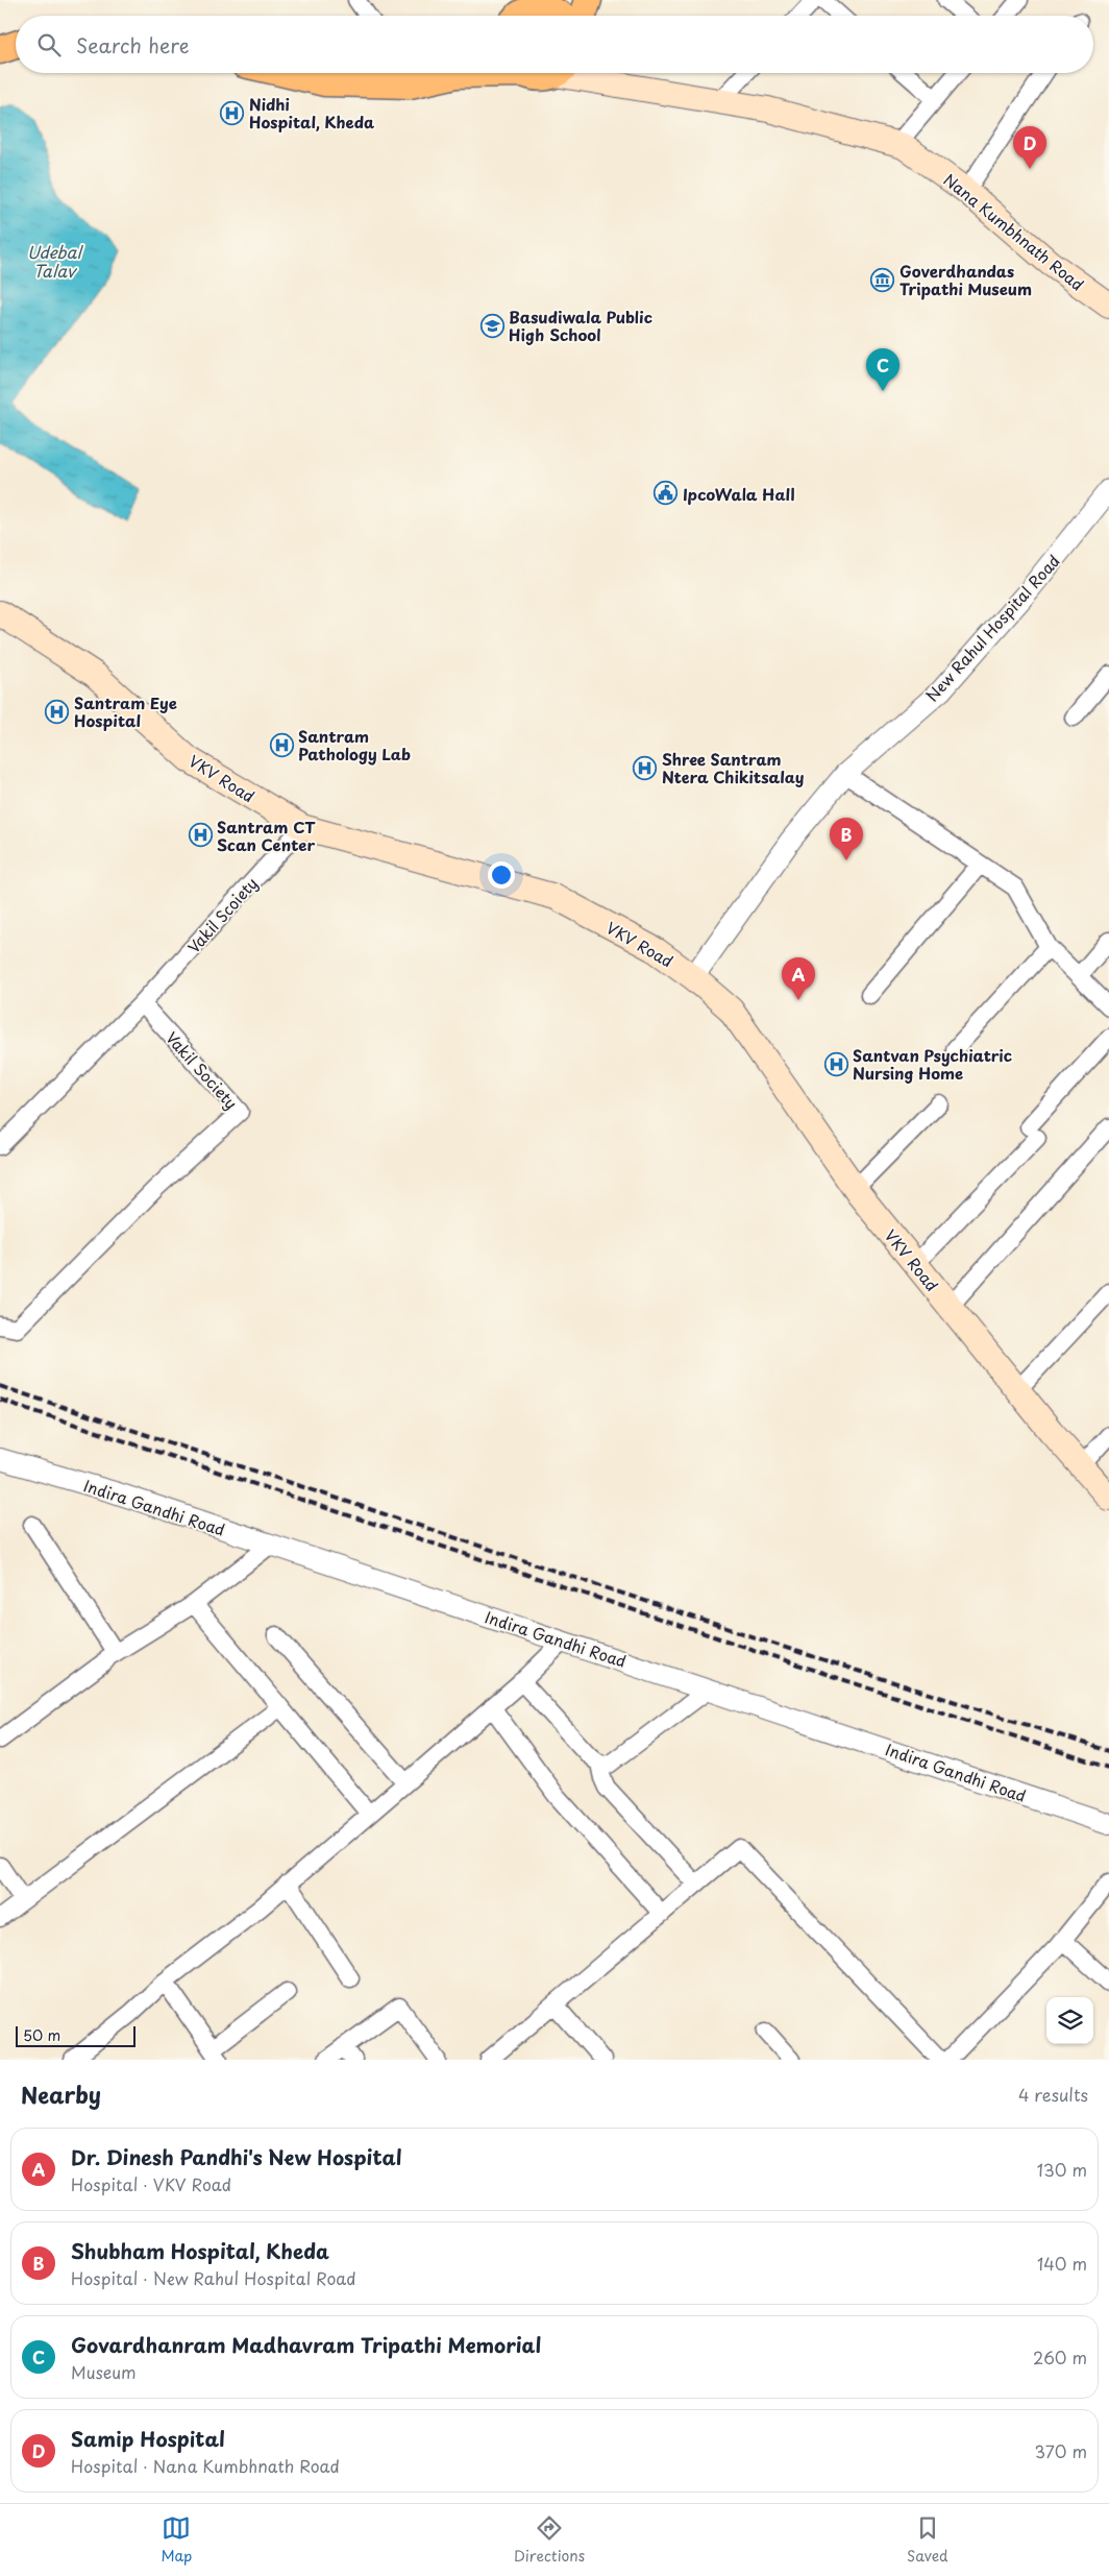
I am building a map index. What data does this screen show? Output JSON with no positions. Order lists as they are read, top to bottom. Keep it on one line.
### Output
{"streets":{"main road":["Nana Kumbhnath Road","VKV Road"],"street":["New Rahul Hospital Road","Vakil Scoiety","Vakil Society","Indira Gandhi Road"]},"crossings":[["New Rahul Hospital Road","VKV Road"],["VKV Road","Vakil Scoiety"],["Vakil Scoiety","Vakil Society"]],"water":["Udebal Talav"],"places":{"hospital":["Nidhi Hospital, Kheda","Santram Eye Hospital","Santram Pathology Lab","Shree Santram Ntera Chikitsalay","Santram CT Scan Center","Santvan Psychiatric Nursing Home"],"museum":["Goverdhandas Tripathi Museum"],"school or university":["Basudiwala Public High School"],"public building":["IpcoWala Hall"]},"scale_bar":"50 m","page":{"search":"Search here","pins":["D","C","B","A"],"scale":"50 m","heading":["Nearby","4 results"],"list":[{"mark":"A","name":"Dr. Dinesh Pandhi's New Hospital","note":"Hospital · VKV Road","value":"130 m"},{"mark":"B","name":"Shubham Hospital, Kheda","note":"Hospital · New Rahul Hospital Road","value":"140 m"},{"mark":"C","name":"Govardhanram Madhavram Tripathi Memorial","note":"Museum","value":"260 m"},{"mark":"D","name":"Samip Hospital","note":"Hospital · Nana Kumbhnath Road","value":"370 m"}],"nav":["Map","Directions","Saved"]}}
